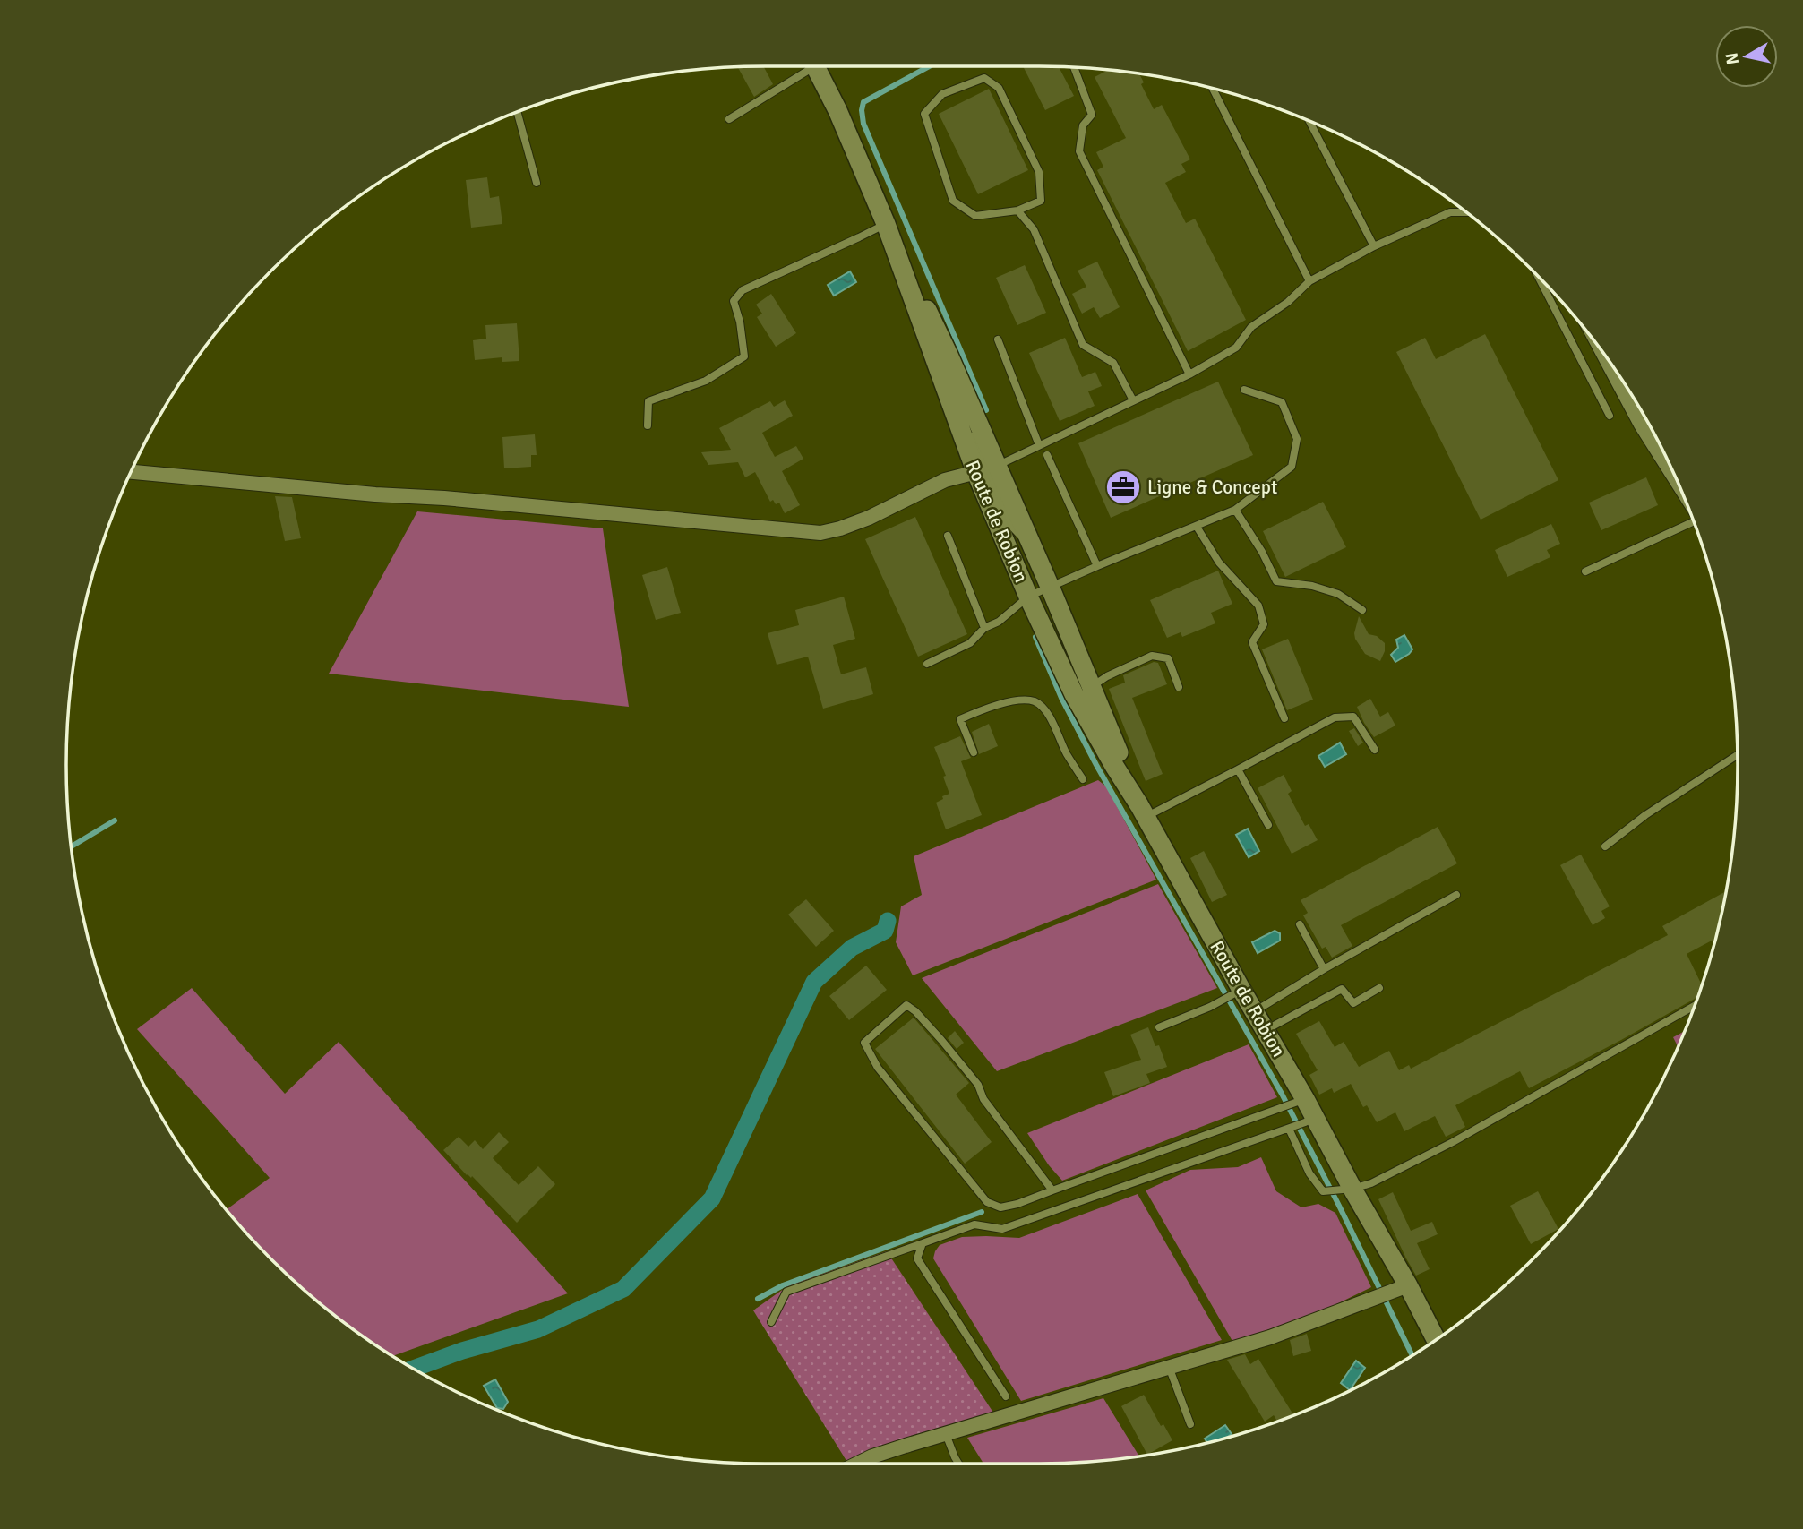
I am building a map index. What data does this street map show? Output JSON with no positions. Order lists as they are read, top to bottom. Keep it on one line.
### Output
{"streets":{"main road":["Route de Robion"]},"places":{"office":["Ligne & Concept"]},"north":"left"}
